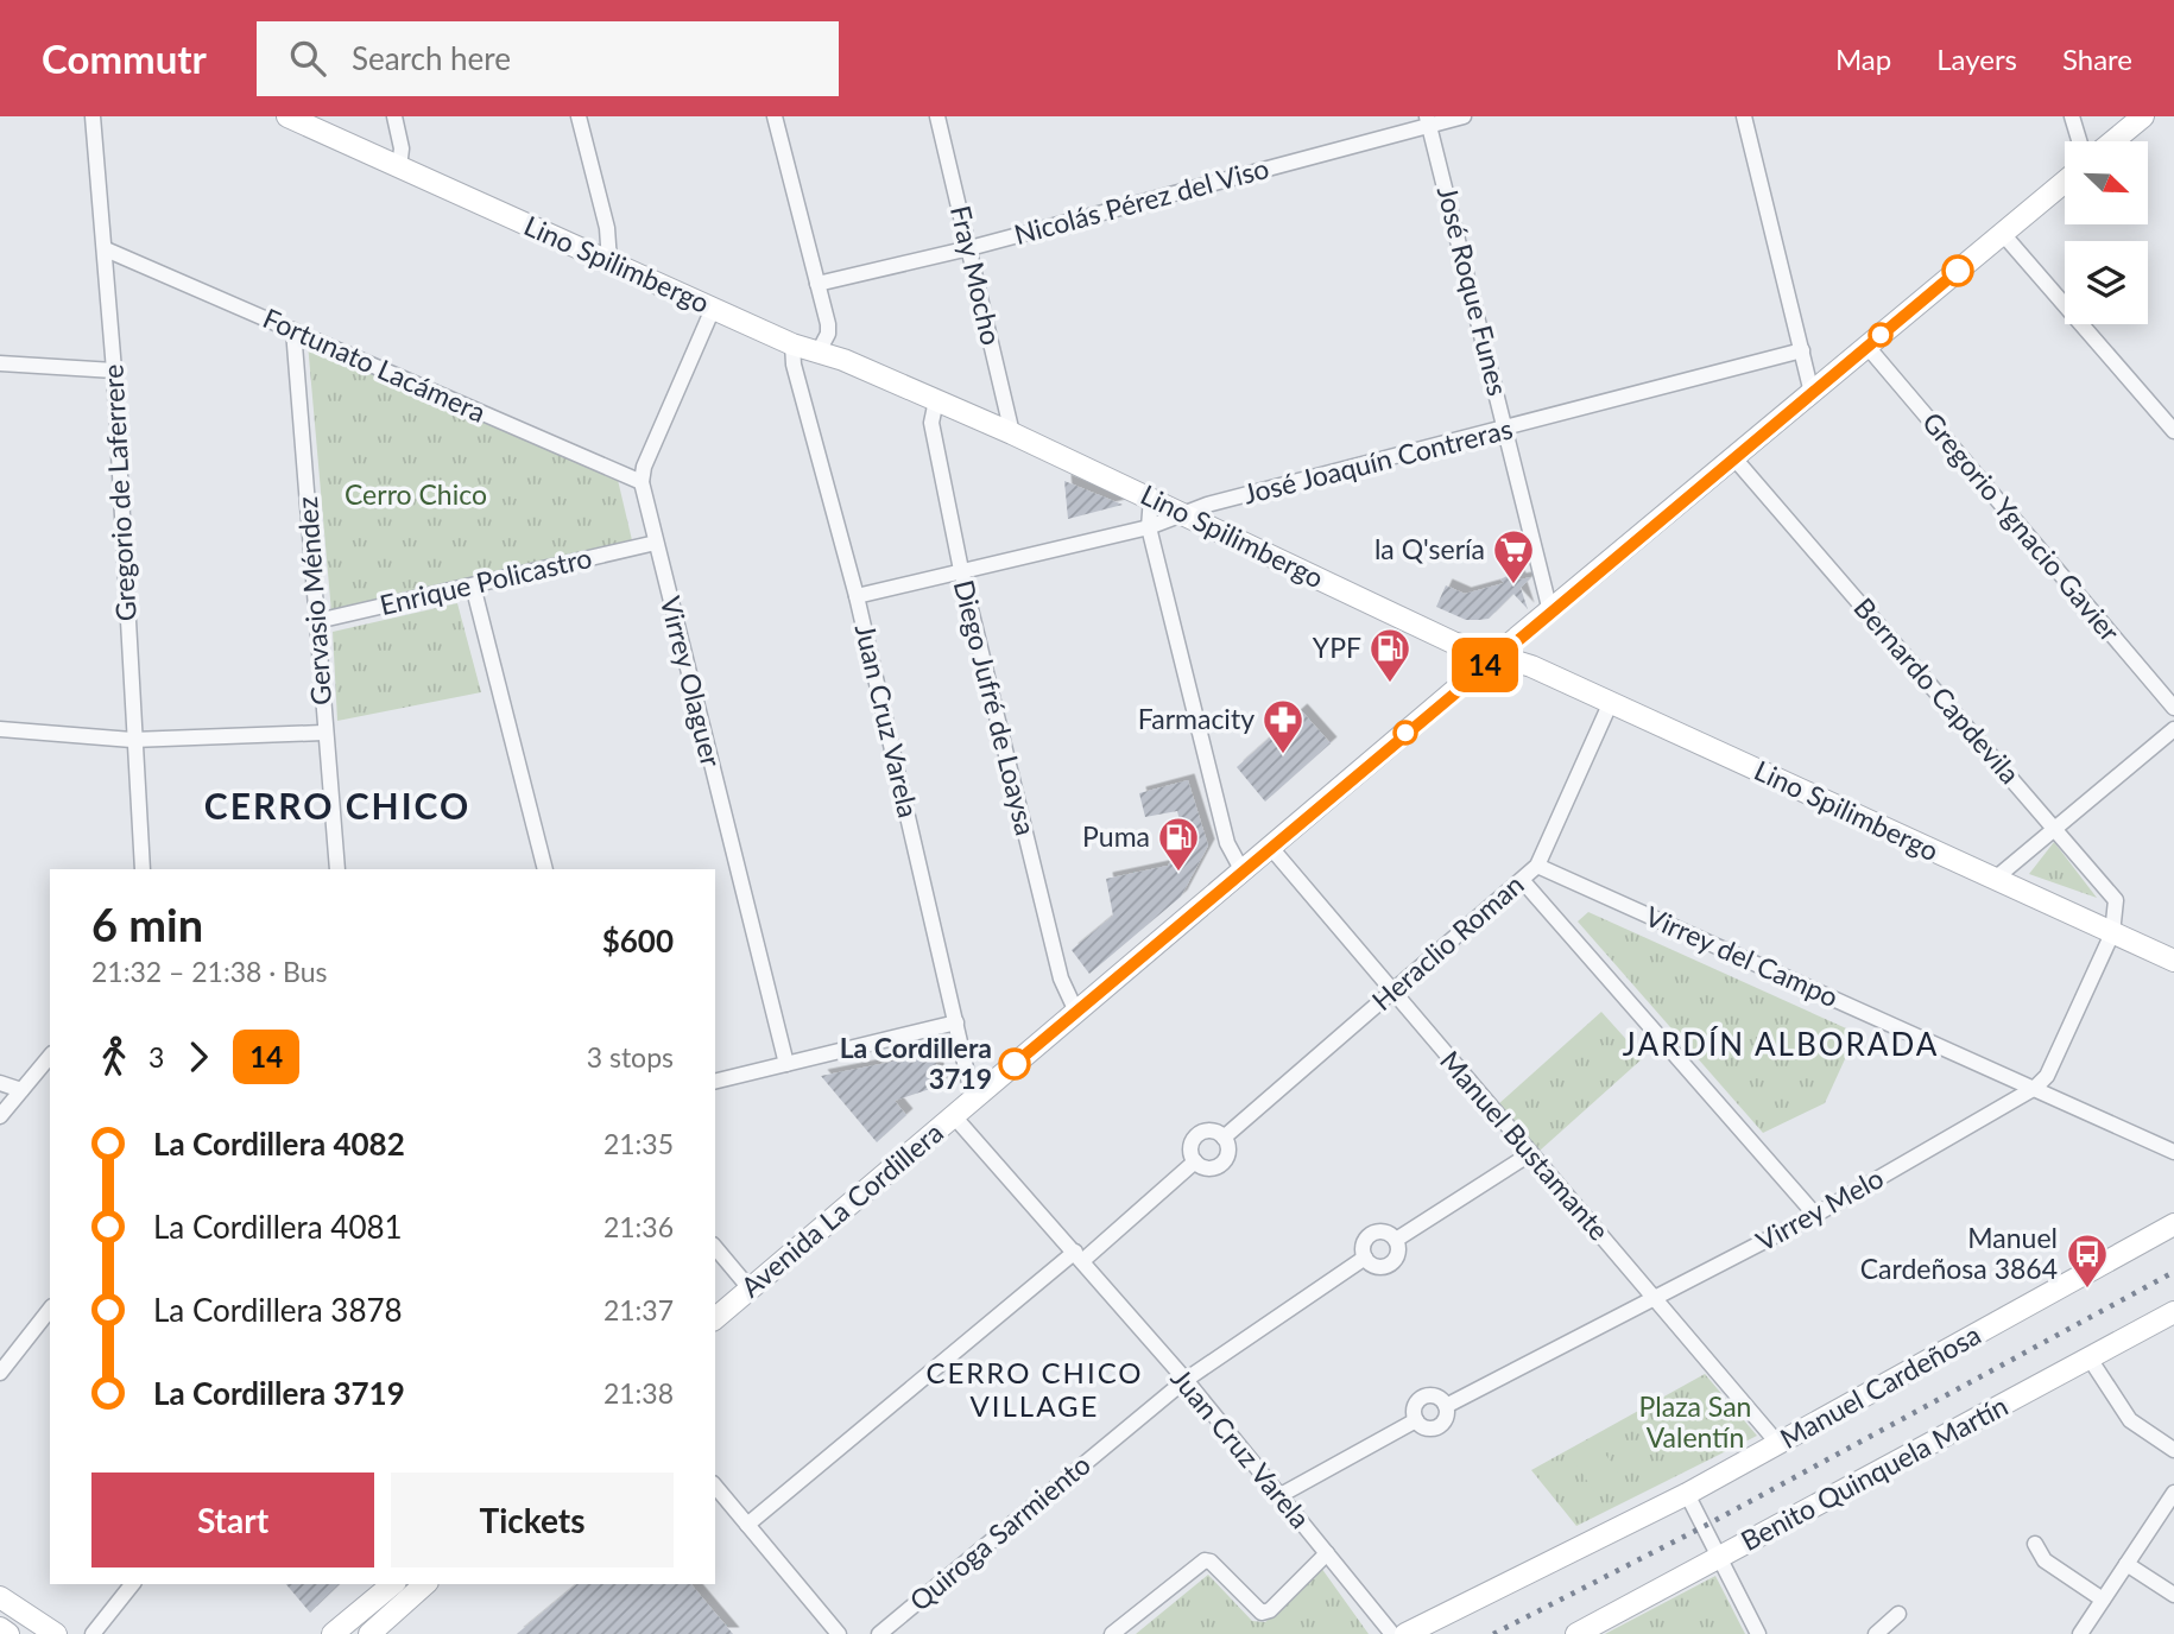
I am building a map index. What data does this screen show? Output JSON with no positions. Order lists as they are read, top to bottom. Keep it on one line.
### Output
{"streets":{"main road":["Lino Spilimbergo","Avenida La Cordillera","Manuel Cardeñosa","Benito Quinquela Martín"],"street":["Nicolás Pérez del Viso","Fray Mocho","José Roque Funes","Fortunato Lacámera","José Joaquín Contreras","Gregorio de Laferrere","Gregorio Ygnacio Gavier","Enrique Policastro","Gervasio Méndez","Virrey Olaguer","Bernardo Capdevila","Diego Jufré de Loaysa","Juan Cruz Varela","Heraclio Roman","Virrey del Campo","Manuel Bustamante","Virrey Melo","Quiroga Sarmiento"]},"crossings":[["Nicolás Pérez del Viso","Fray Mocho"],["Nicolás Pérez del Viso","José Roque Funes"],["Lino Spilimbergo","Fray Mocho"],["Lino Spilimbergo","José Joaquín Contreras"],["Lino Spilimbergo","Bernardo Capdevila"],["Lino Spilimbergo","Diego Jufré de Loaysa"],["Lino Spilimbergo","Juan Cruz Varela"],["Lino Spilimbergo","Heraclio Roman"],["Lino Spilimbergo","Avenida La Cordillera"],["Lino Spilimbergo","Virrey Melo"],["José Roque Funes","José Joaquín Contreras"],["José Roque Funes","Avenida La Cordillera"],["Fortunato Lacámera","Gregorio de Laferrere"],["Fortunato Lacámera","Gervasio Méndez"],["Fortunato Lacámera","Virrey Olaguer"],["José Joaquín Contreras","Diego Jufré de Loaysa"],["José Joaquín Contreras","Juan Cruz Varela"],["Gregorio Ygnacio Gavier","Avenida La Cordillera"],["Enrique Policastro","Gervasio Méndez"],["Enrique Policastro","Virrey Olaguer"],["Bernardo Capdevila","Avenida La Cordillera"],["Bernardo Capdevila","Virrey Melo"],["Diego Jufré de Loaysa","Avenida La Cordillera"],["Juan Cruz Varela","Heraclio Roman"],["Juan Cruz Varela","Avenida La Cordillera"],["Juan Cruz Varela","Virrey Melo"],["Juan Cruz Varela","Quiroga Sarmiento"],["Heraclio Roman","Virrey del Campo"],["Heraclio Roman","Manuel Bustamante"],["Virrey del Campo","Virrey Melo"],["Manuel Bustamante","Avenida La Cordillera"],["Manuel Bustamante","Virrey Melo"],["Manuel Bustamante","Manuel Cardeñosa"],["Manuel Bustamante","Quiroga Sarmiento"]],"districts":["CERRO CHICO","JARDÍN ALBORADA","CERRO CHICO VILLAGE"],"parks":["Cerro Chico","Plaza San Valentín"],"places":{"supermarket":["la Q'sería"],"fuel station":["YPF","Puma"],"pharmacy":["Farmacity"],"other":["La Cordillera 3719"],"bus stop":["Manuel Cardeñosa 3864"]},"lines":["bus line 14"],"north":"bottom right","page":{"header":"Commutr","search":"Search here","nav":["Map","Layers","Share"],"on_map":"14","heading":["6 min","21:32 – 21:38 · Bus","$600"],"legs":["3","14","3 stops"],"list":[{"name":"La Cordillera 4082","value":"21:35"},{"name":"La Cordillera 4081","value":"21:36"},{"name":"La Cordillera 3878","value":"21:37"},{"name":"La Cordillera 3719","value":"21:38"}],"buttons":["Start","Tickets"]}}
